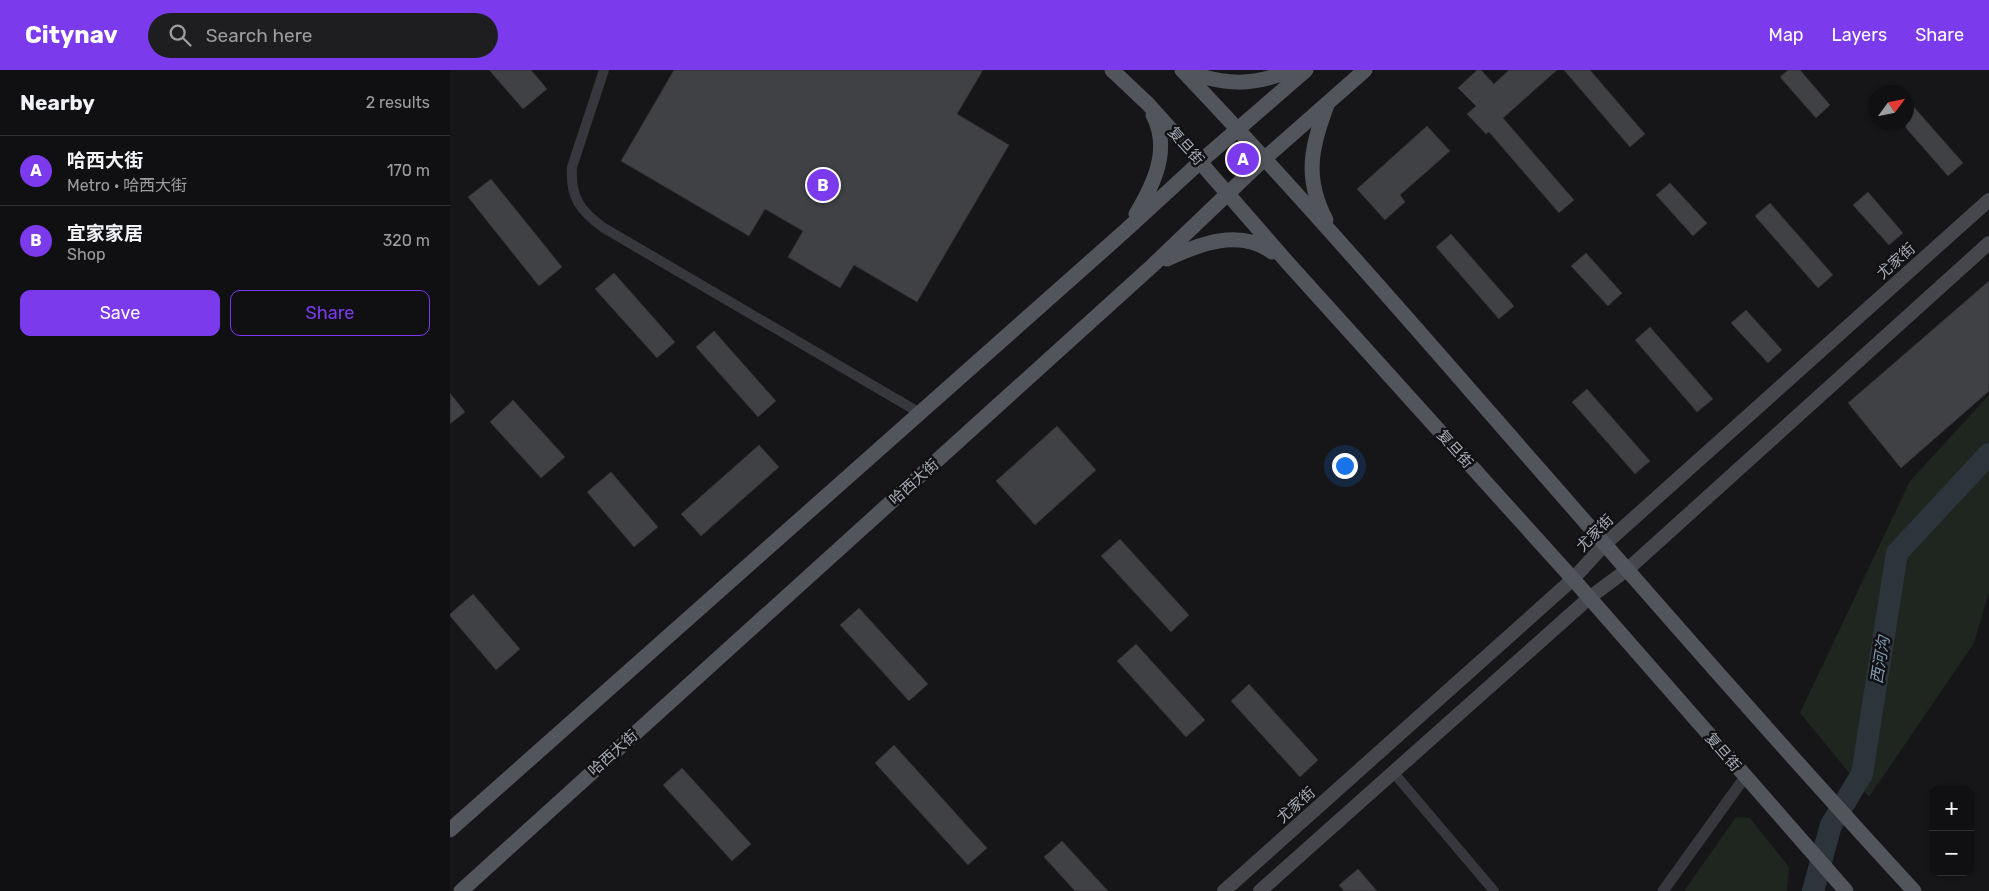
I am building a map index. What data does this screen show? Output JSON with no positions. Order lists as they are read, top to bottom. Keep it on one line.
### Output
{"streets":{"main road":["复旦街","尤家街","哈西大街"]},"crossings":[["复旦街","尤家街"],["复旦街","哈西大街"]],"water":["西河沟"],"north":"top right","page":{"header":"Citynav","search":"Search here","nav":["Map","Layers","Share"],"heading":["Nearby","2 results"],"list":[{"mark":"A","name":"哈西大街","note":"Metro · 哈西大街","value":"170 m"},{"mark":"B","name":"宜家家居","note":"Shop","value":"320 m"}],"pins":["A","B"],"buttons":["Save","Share"],"map_buttons":["+","−"]}}
